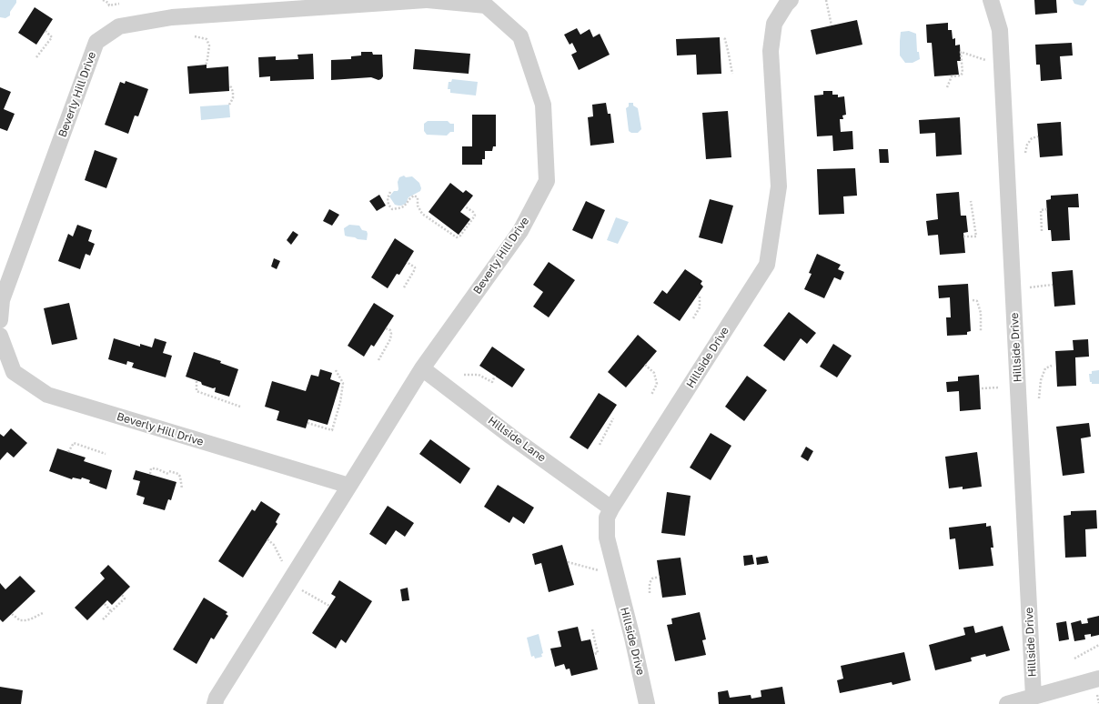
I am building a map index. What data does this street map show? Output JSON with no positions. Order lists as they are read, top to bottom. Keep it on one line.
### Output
{"streets":{"street":["Beverly Hill Drive","Hillside Drive","Hillside Lane"]},"crossings":[["Beverly Hill Drive","Hillside Lane"],["Hillside Drive","Hillside Lane"]]}
